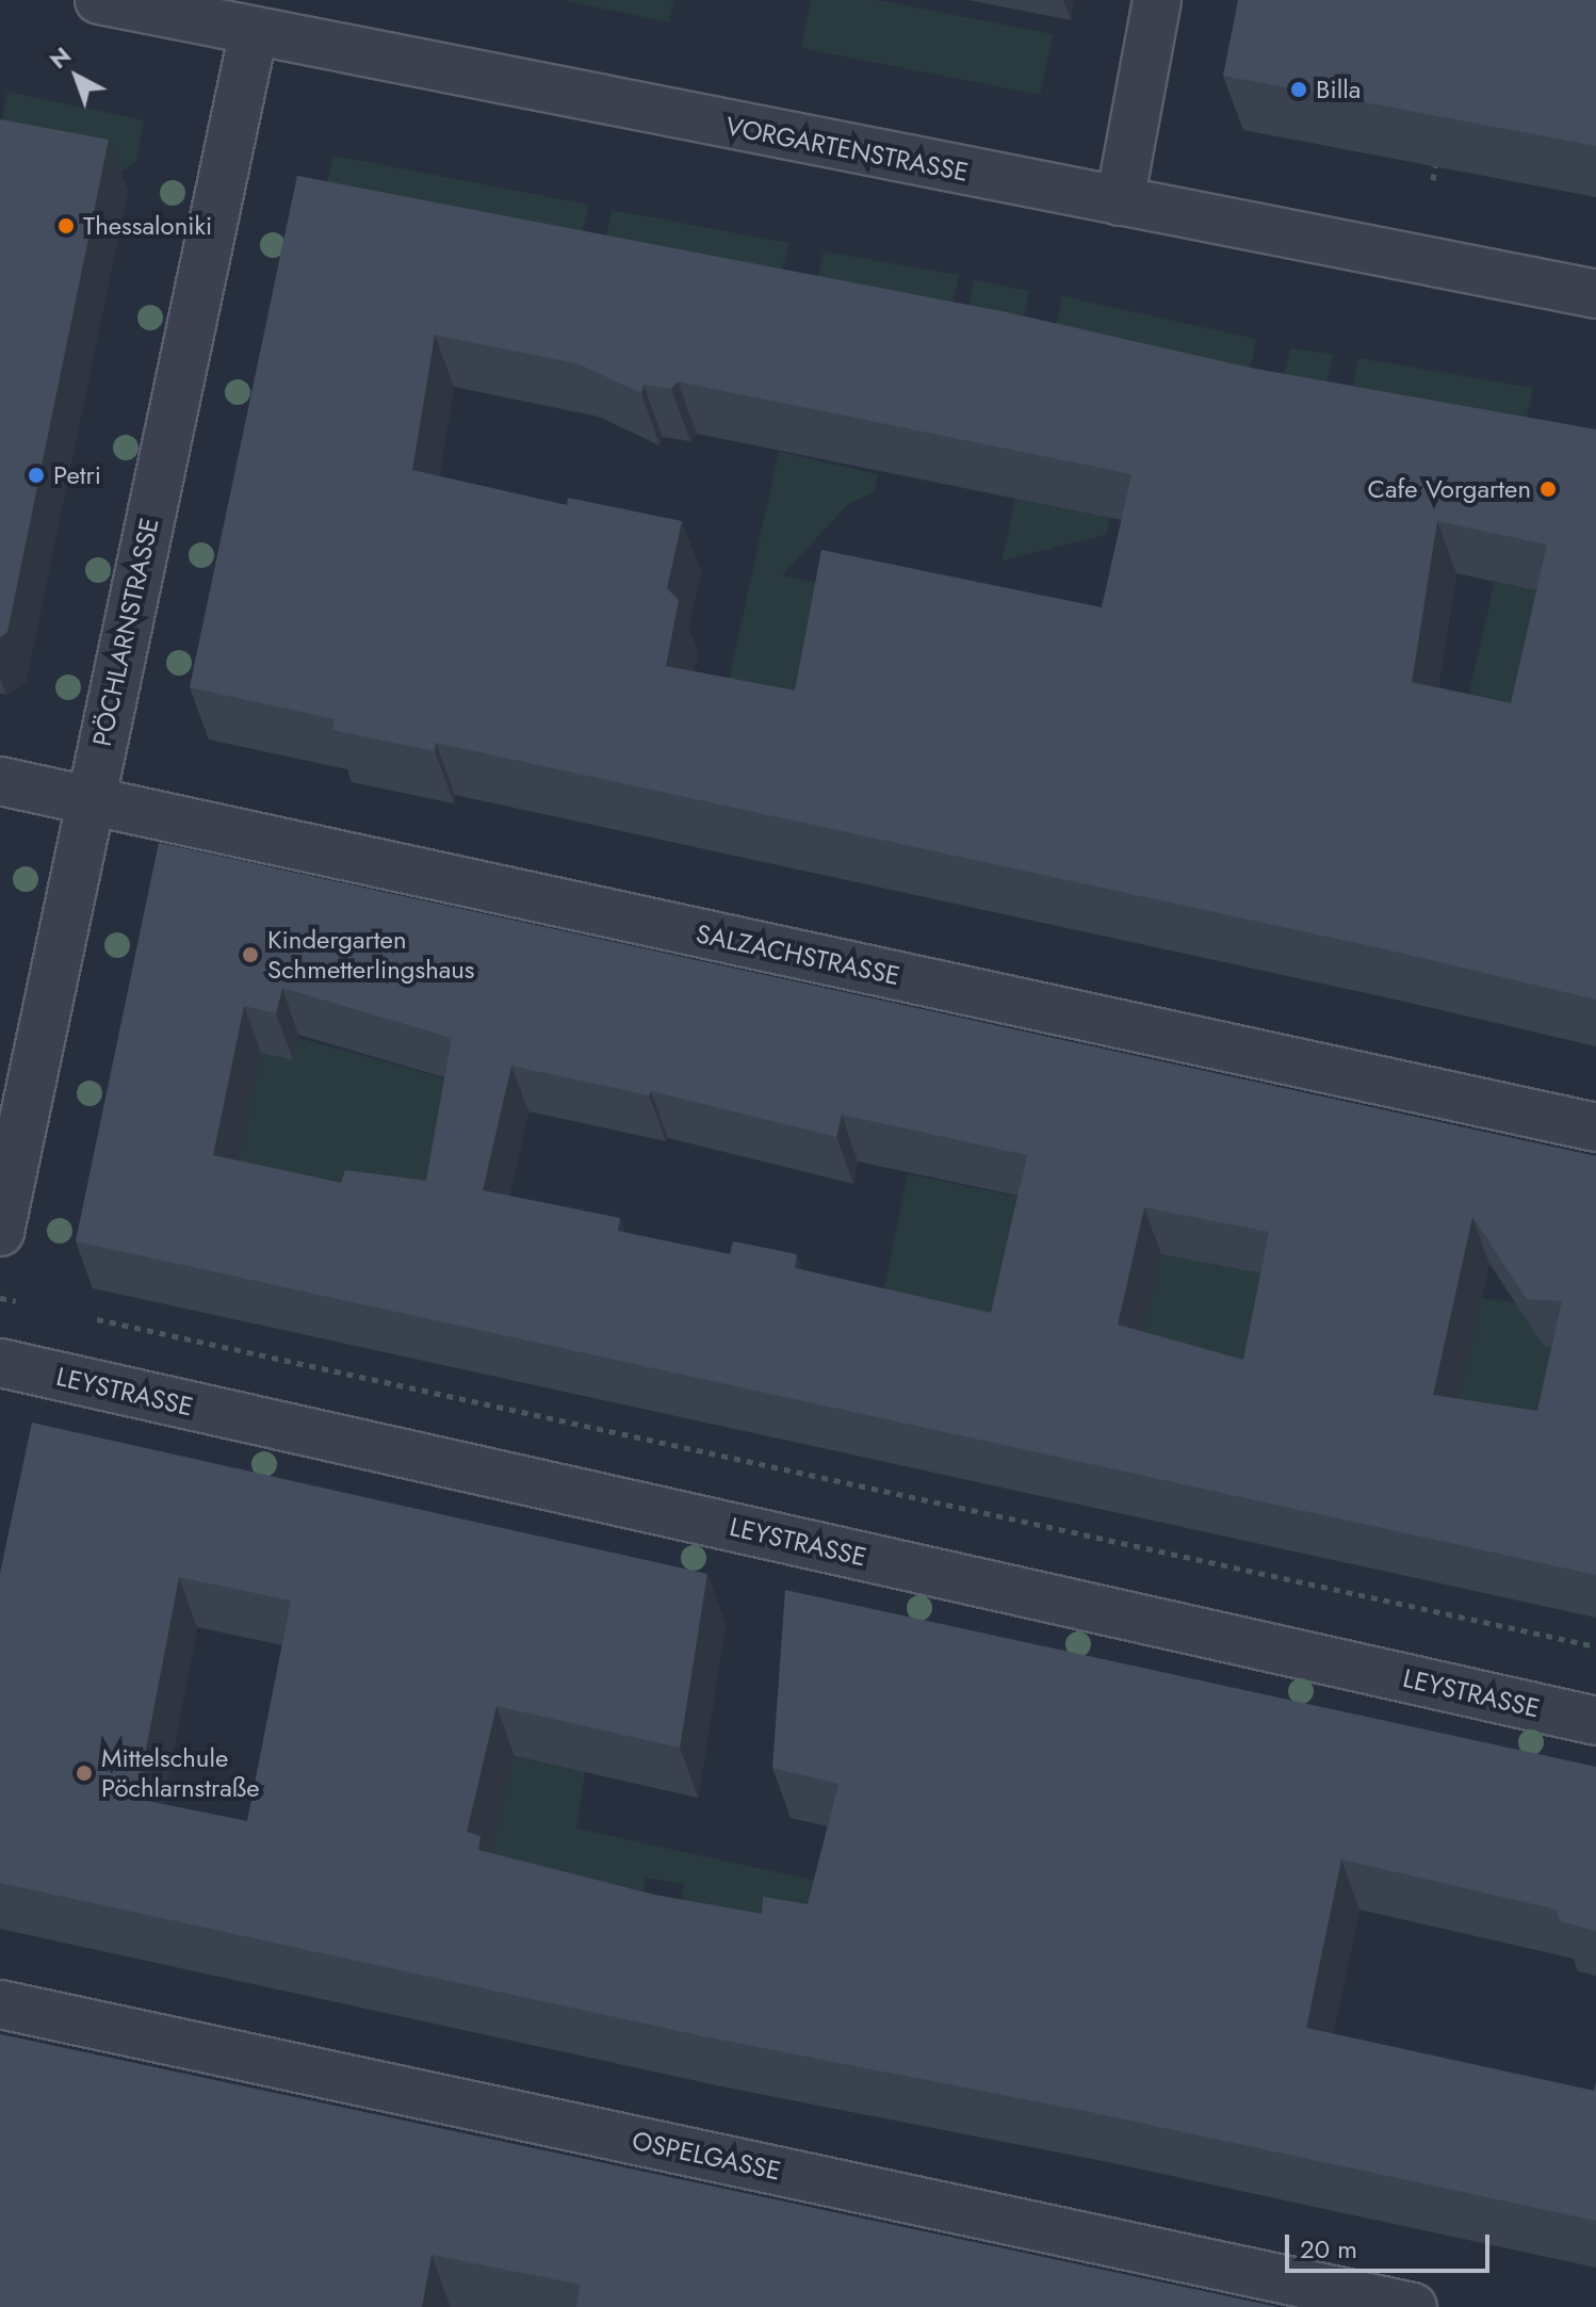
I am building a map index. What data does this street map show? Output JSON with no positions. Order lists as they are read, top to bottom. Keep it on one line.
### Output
{"streets":{"street":["VORGARTENSTRASSE","PÖCHLARNSTRASSE","SALZACHSTRASSE","LEYSTRASSE","OSPELGASSE"]},"crossings":[["VORGARTENSTRASSE","PÖCHLARNSTRASSE"],["PÖCHLARNSTRASSE","SALZACHSTRASSE"]],"places":["Billa","Thessaloniki","Petri","Cafe Vorgarten","Kindergarten Schmetterlingshaus","Mittelschule Pöchlarnstraße"],"scale_bar":"20 m","north":"top left"}
